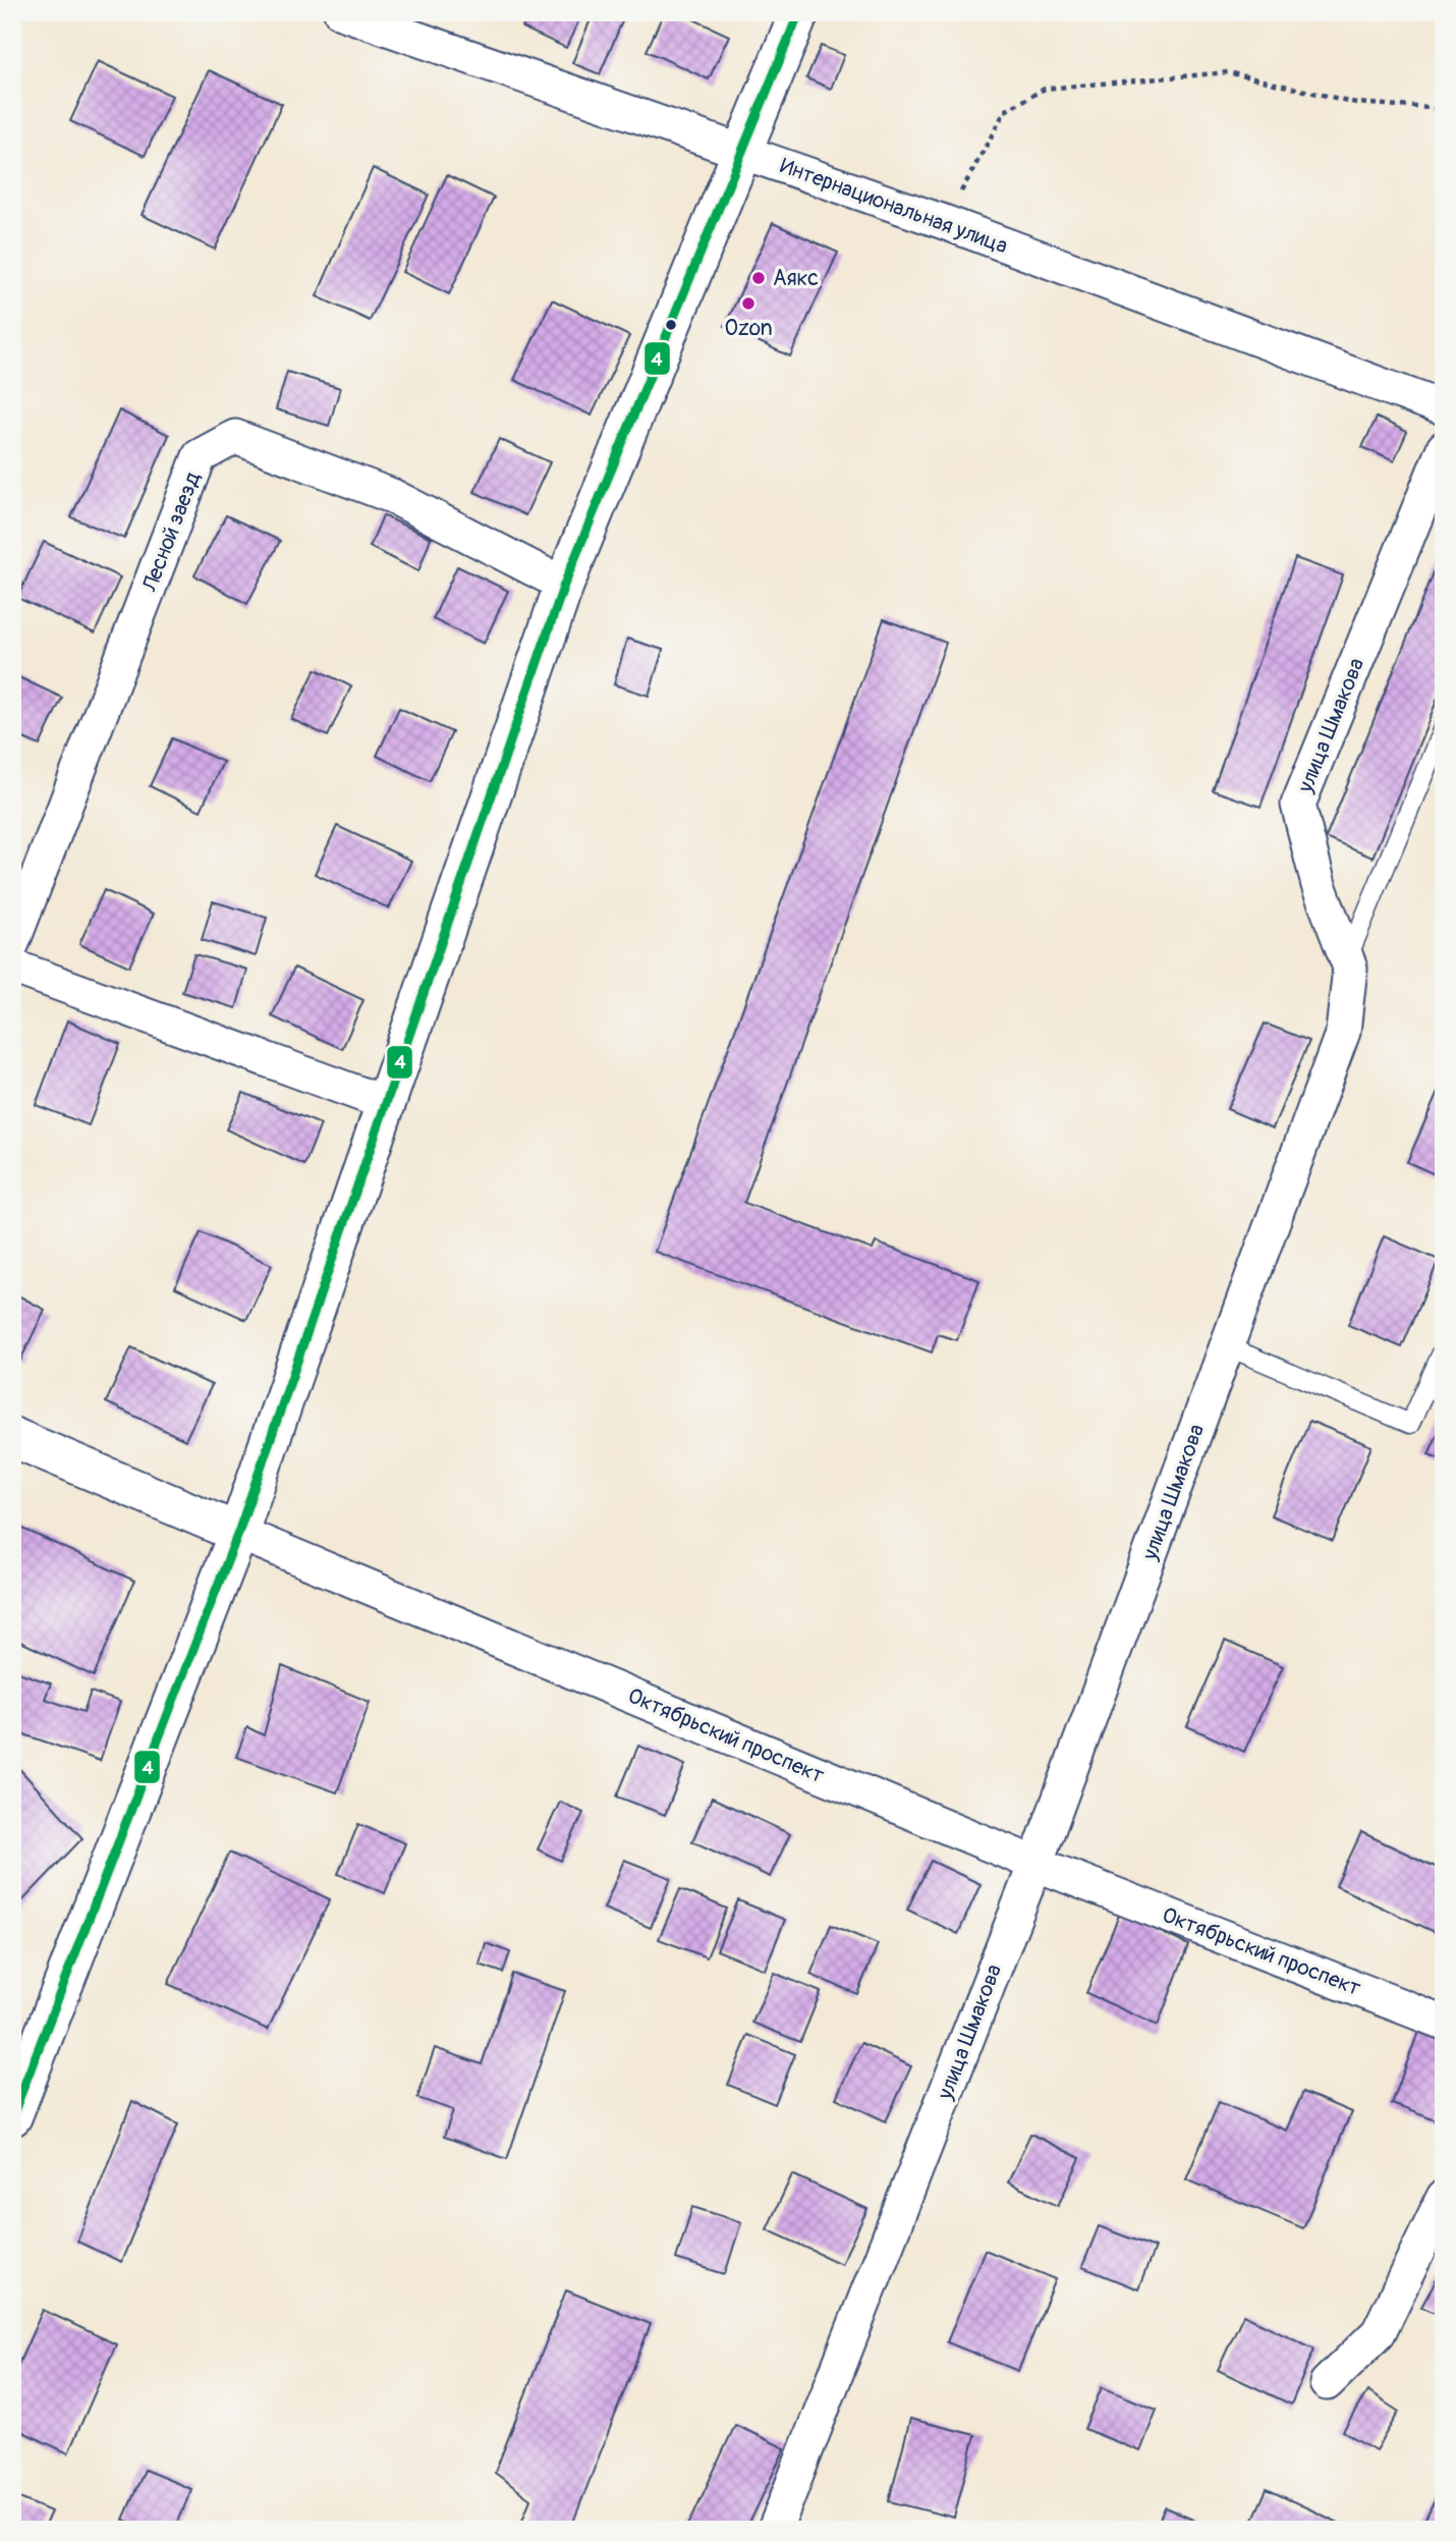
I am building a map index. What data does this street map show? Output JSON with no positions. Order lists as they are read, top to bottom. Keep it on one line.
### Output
{"streets":{"street":["Интернациональная улица","Лесной заезд","улица Шмакова","Октябрьский проспект"]},"crossings":[["улица Шмакова","Октябрьский проспект"]],"places":["Аякс","Ozon"],"lines":["transit line 4"]}
